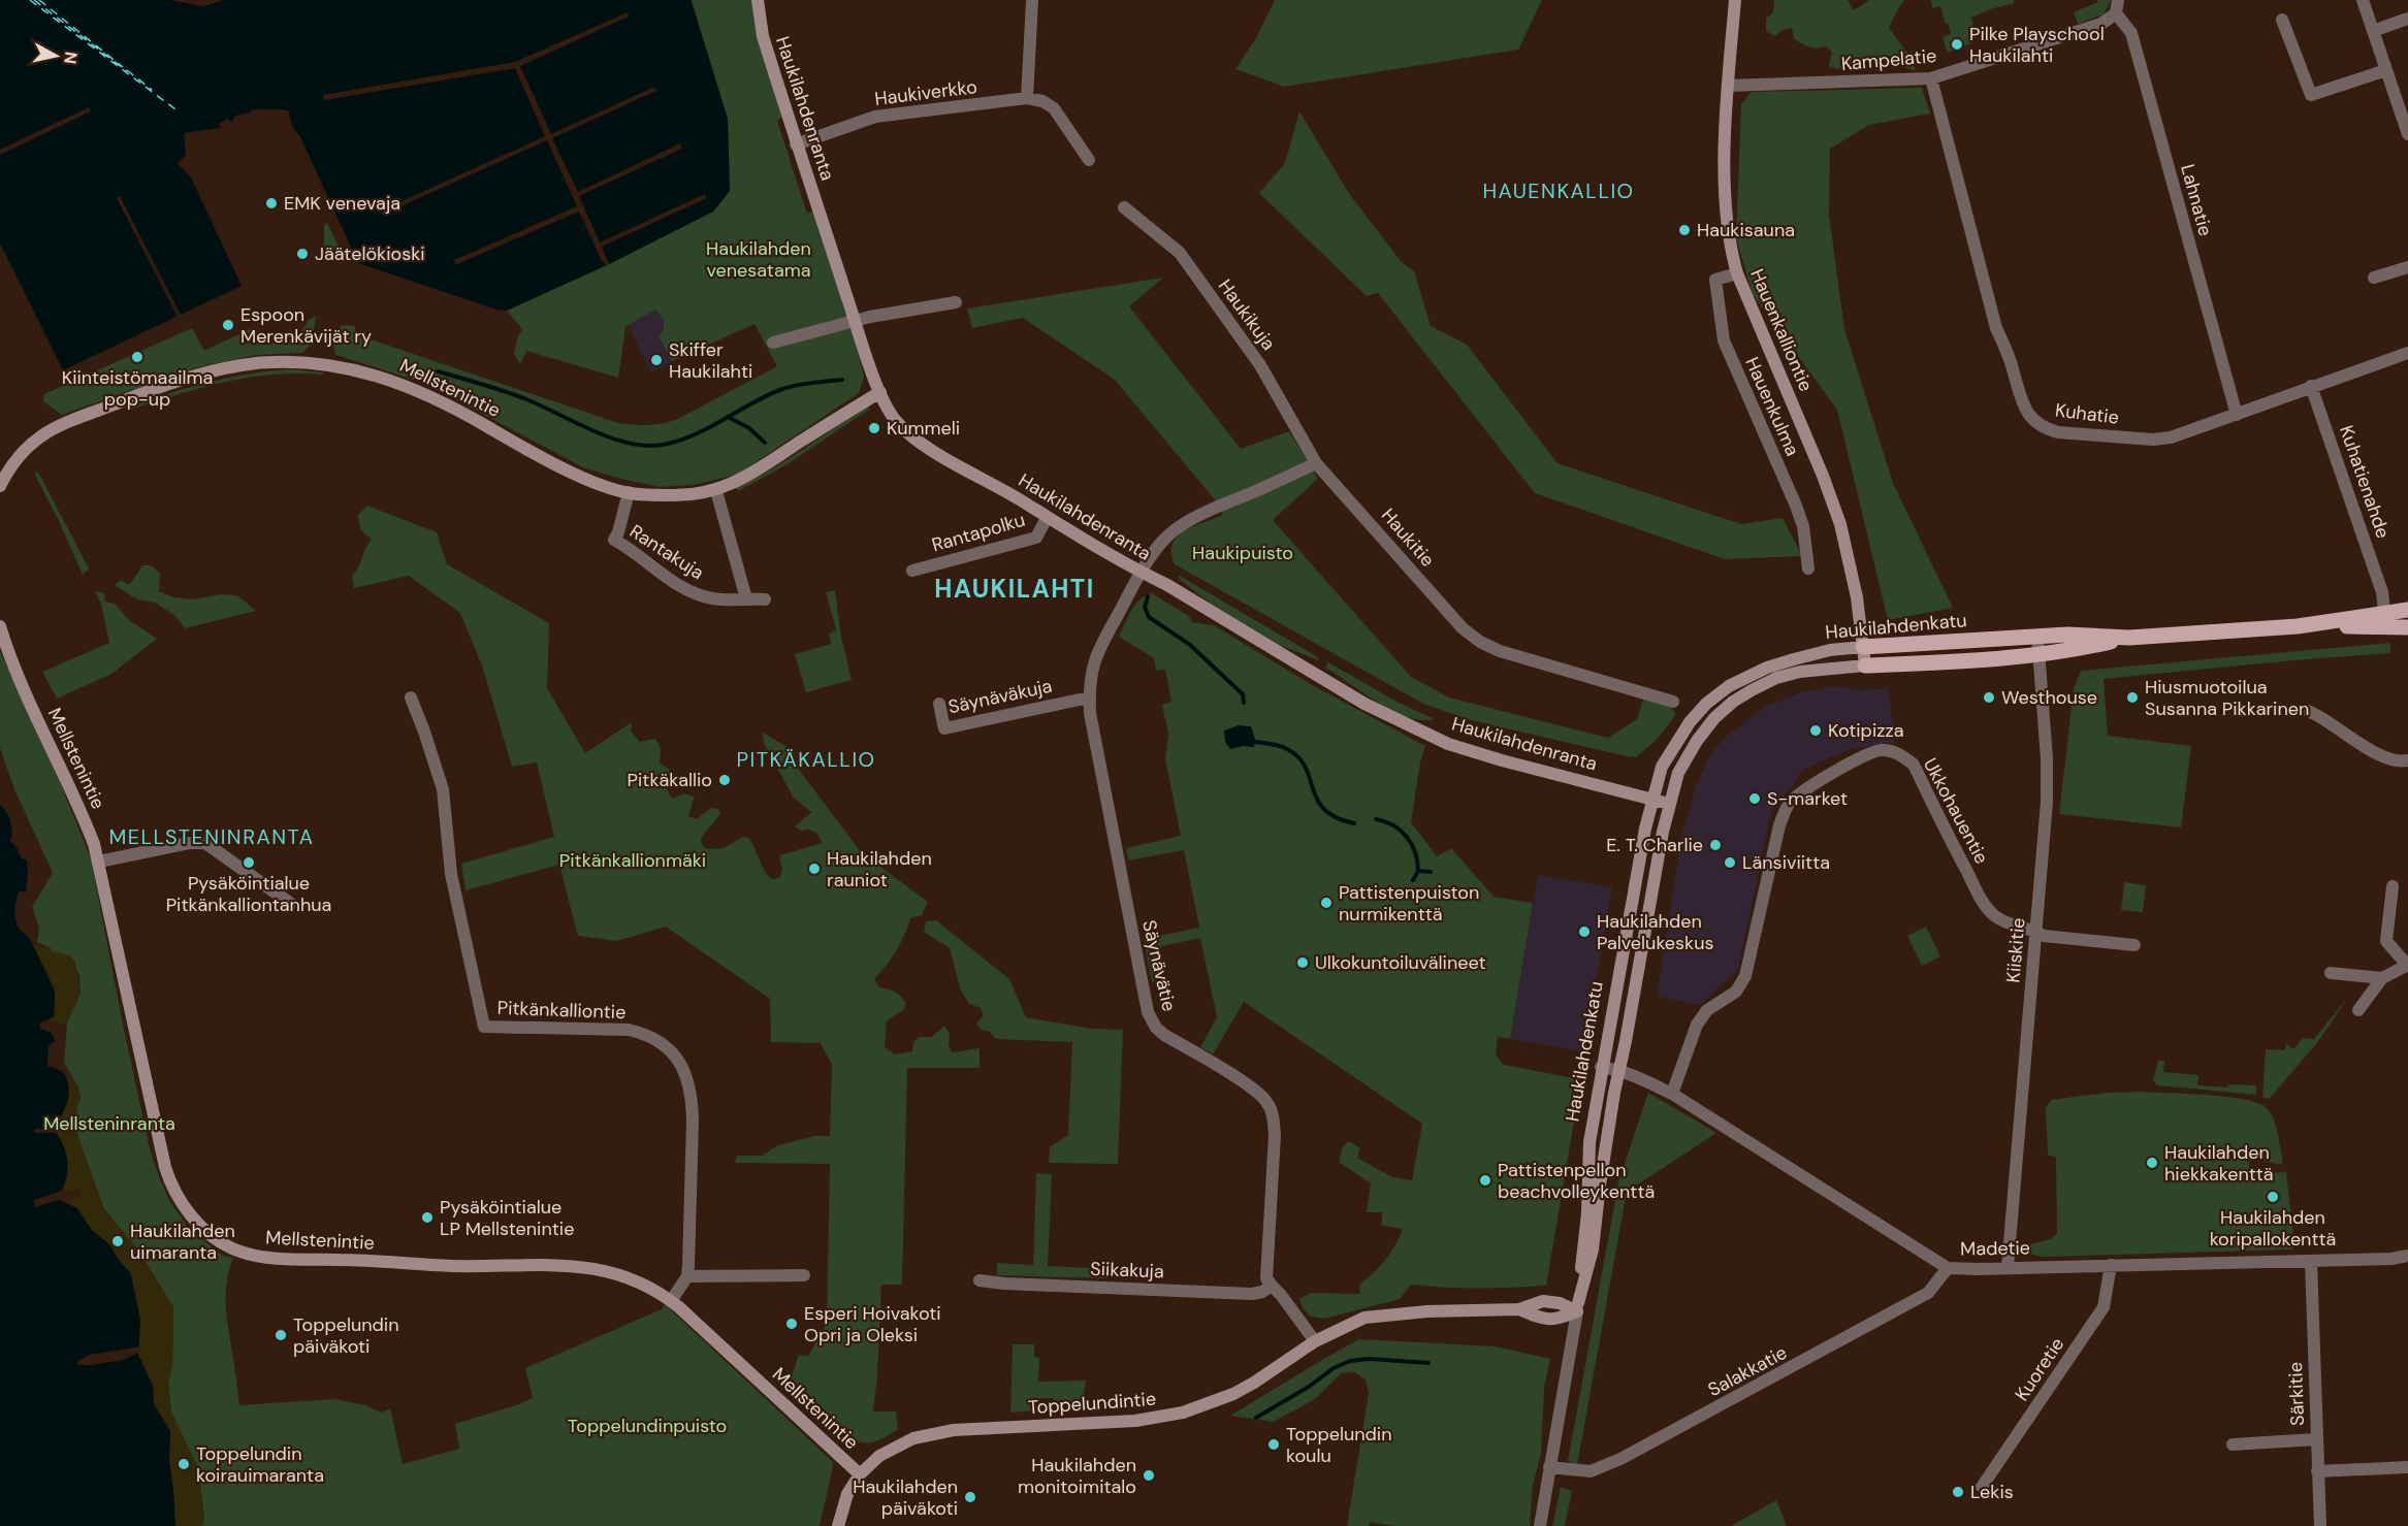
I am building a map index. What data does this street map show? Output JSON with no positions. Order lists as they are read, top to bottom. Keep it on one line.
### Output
{"streets":{"main road":["Haukilahdenkatu"],"street":["Kampelatie","Haukiverkko","Haukilahdenranta","Lahnatie","Haukikuja","Hauenkalliontie","Mellstenintie","Hauenkulma","Kuhatie","Kuhatienahde","Rantapolku","Haukitie","Rantakuja","Säynäväkuja","Ukkohauentie","Kiiskitie","Säynävätie","Pitkänkalliontie","Madetie","Siikakuja","Kuoretie","Salakkatie","Särkitie","Toppelundintie"]},"crossings":[["Kampelatie","Lahnatie"],["Kampelatie","Hauenkalliontie"],["Kampelatie","Kuhatie"],["Haukiverkko","Haukilahdenranta"],["Haukilahdenranta","Mellstenintie"],["Haukilahdenranta","Rantapolku"],["Haukilahdenranta","Haukilahdenkatu"],["Haukilahdenranta","Säynävätie"],["Lahnatie","Kuhatie"],["Haukikuja","Haukitie"],["Hauenkalliontie","Hauenkulma"],["Hauenkalliontie","Haukilahdenkatu"],["Mellstenintie","Rantakuja"],["Mellstenintie","Toppelundintie"],["Kuhatie","Kuhatienahde"],["Kuhatienahde","Haukilahdenkatu"],["Haukilahdenkatu","Kiiskitie"],["Haukilahdenkatu","Madetie"],["Haukilahdenkatu","Salakkatie"],["Haukilahdenkatu","Toppelundintie"],["Säynäväkuja","Säynävätie"],["Ukkohauentie","Kiiskitie"],["Ukkohauentie","Madetie"],["Kiiskitie","Madetie"],["Säynävätie","Siikakuja"],["Madetie","Kuoretie"],["Madetie","Salakkatie"],["Madetie","Särkitie"]],"districts":["HAUENKALLIO","HAUKILAHTI","PITKÄKALLIO","MELLSTENINRANTA"],"parks":["Haukilahden venesatama","Haukipuisto","Pitkänkallionmäki","Mellsteninranta","Toppelundinpuisto"],"places":["Pilke Playschool Haukilahti","EMK venevaja","Haukisauna","Jäätelökioski","Espoon Merenkävijät ry","Kiinteistömaailma pop-up","Skiffer Haukilahti","Kummeli","Westhouse","Hiusmuotoilua Susanna Pikkarinen","Kotipizza","Pitkäkallio","S-market","E. T. Charlie","Pysäköintialue Pitkänkalliontanhua","Länsiviitta","Haukilahden rauniot","Pattistenpuiston nurmikenttä","Haukilahden Palvelukeskus","Ulkokuntoiluvälineet","Haukilahden hiekkakenttä","Pattistenpellon beachvolleykenttä","Haukilahden koripallokenttä","Pysäköintialue LP Mellstenintie","Haukilahden uimaranta","Esperi Hoivakoti Opri ja Oleksi","Toppelundin päiväkoti","Toppelundin koulu","Toppelundin koirauimaranta","Haukilahden monitoimitalo","Lekis","Haukilahden päiväkoti"],"north":"right"}
